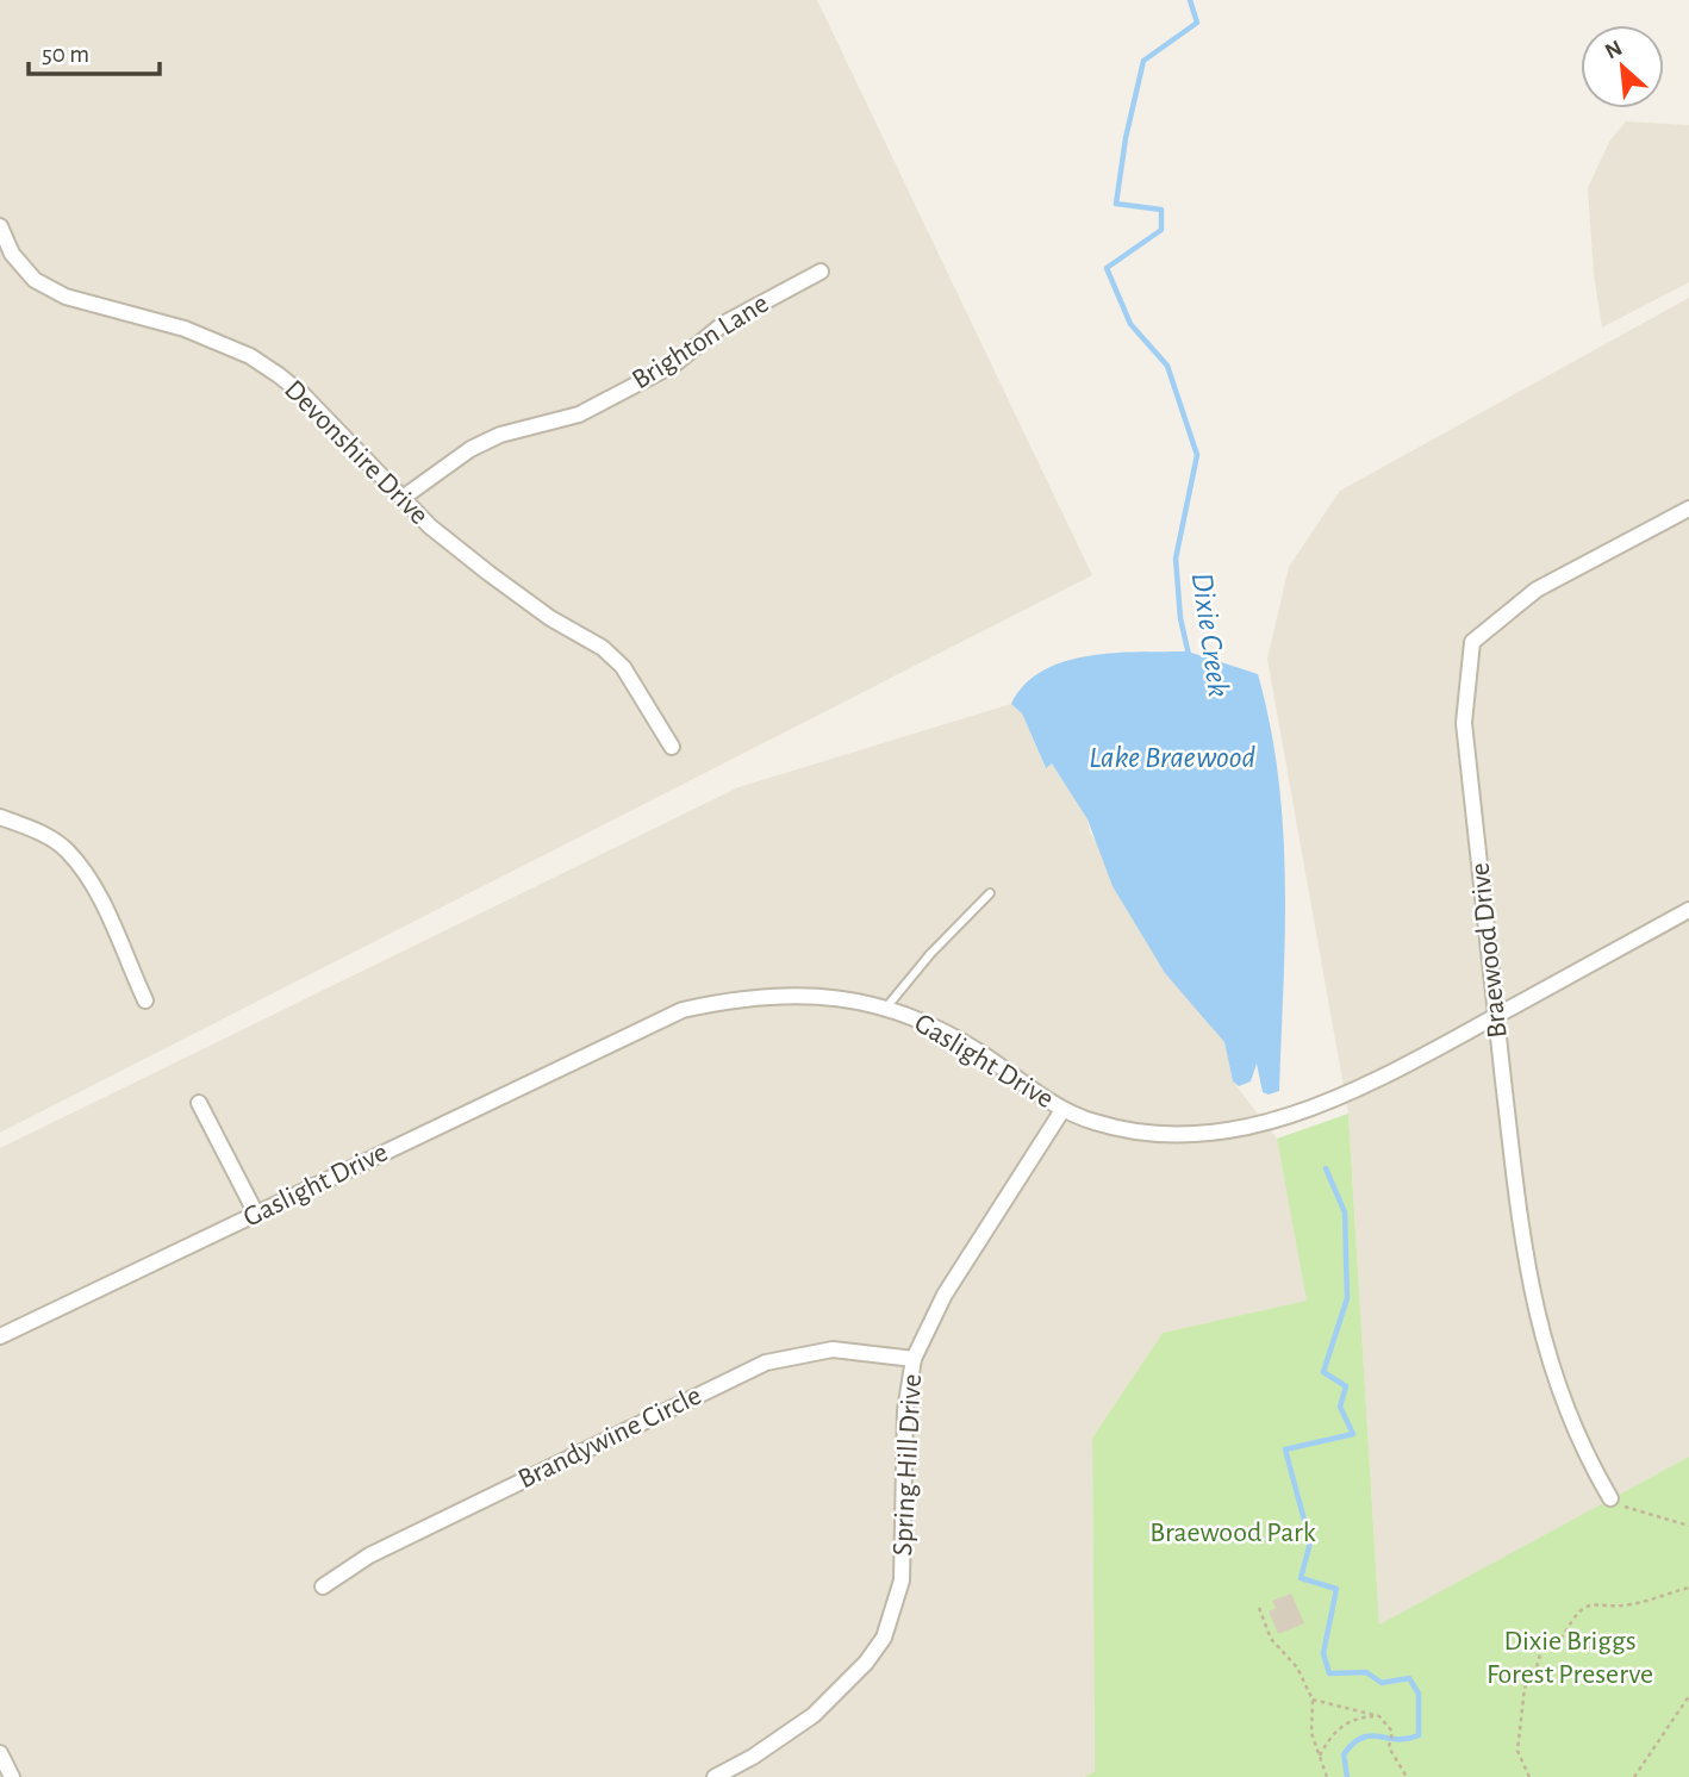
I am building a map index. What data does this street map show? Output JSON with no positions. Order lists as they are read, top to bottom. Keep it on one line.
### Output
{"streets":{"street":["Brighton Lane","Devonshire Drive","Braewood Drive","Gaslight Drive","Brandywine Circle","Spring Hill Drive"]},"crossings":[["Brighton Lane","Devonshire Drive"],["Braewood Drive","Gaslight Drive"],["Gaslight Drive","Spring Hill Drive"],["Brandywine Circle","Spring Hill Drive"]],"water":["Dixie Creek","Lake Braewood"],"parks":["Braewood Park","Dixie Briggs Forest Preserve"],"scale_bar":"50 m","north":"top left"}
